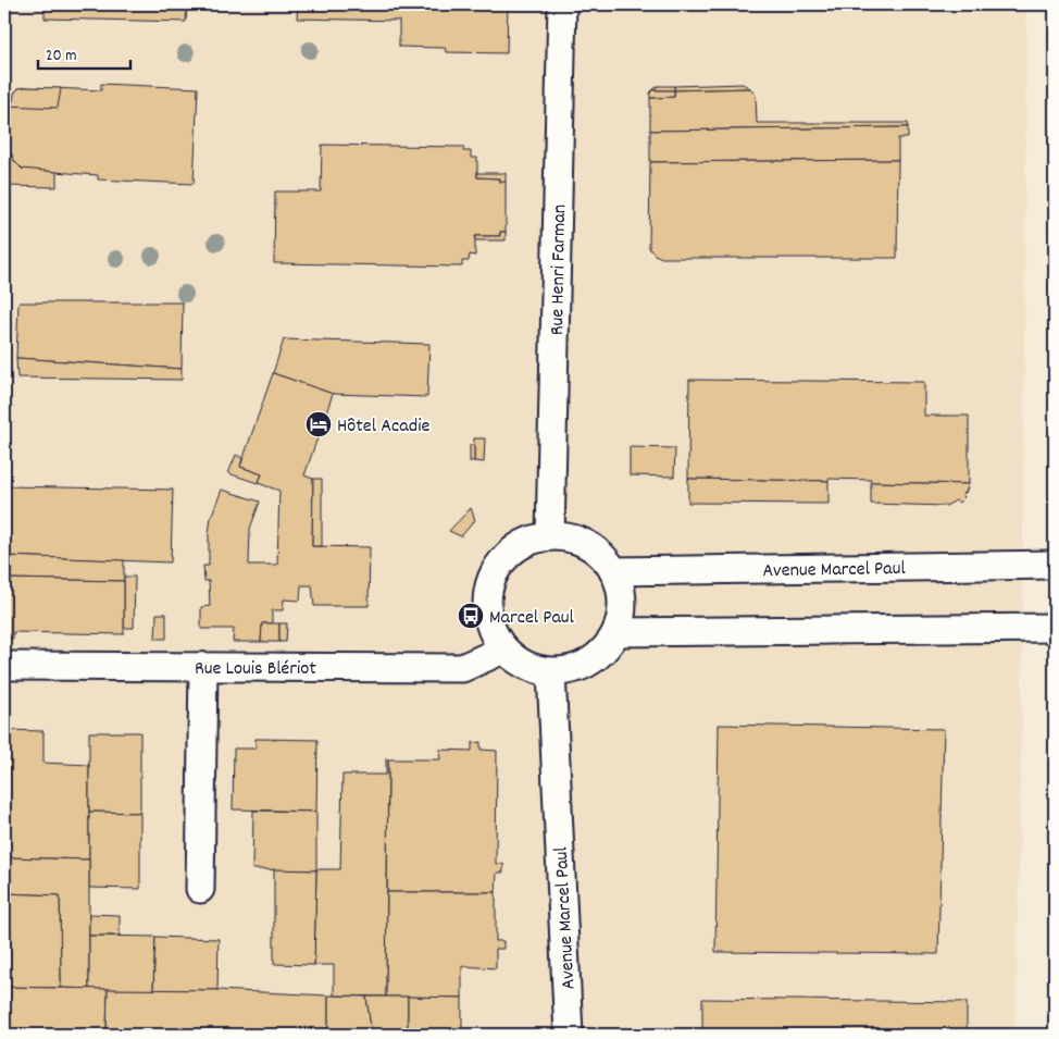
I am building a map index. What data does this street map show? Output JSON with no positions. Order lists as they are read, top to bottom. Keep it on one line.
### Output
{"streets":{"street":["Rue Henri Farman","Avenue Marcel Paul","Rue Louis Blériot"]},"crossings":[["Rue Henri Farman","Avenue Marcel Paul"],["Rue Henri Farman","Rue Louis Blériot"],["Avenue Marcel Paul","Rue Louis Blériot"]],"places":{"hotel":["Hôtel Acadie"],"bus stop":["Marcel Paul"]},"scale_bar":"20 m"}
